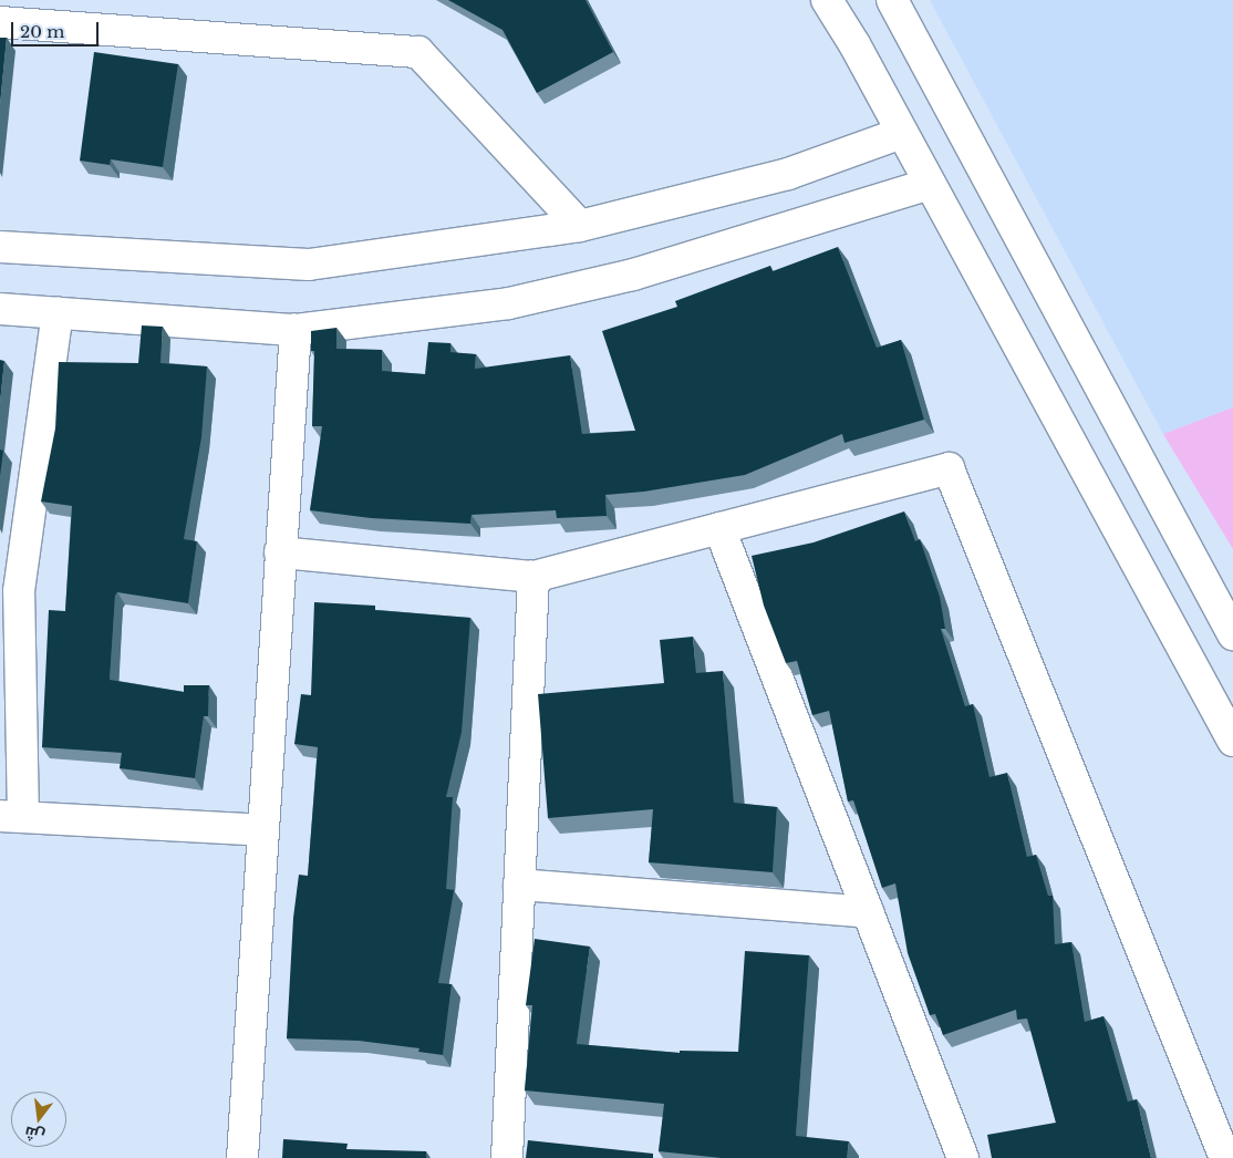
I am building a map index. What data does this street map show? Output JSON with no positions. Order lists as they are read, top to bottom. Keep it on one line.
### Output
{"scale_bar":"20 m","north":"bottom"}
